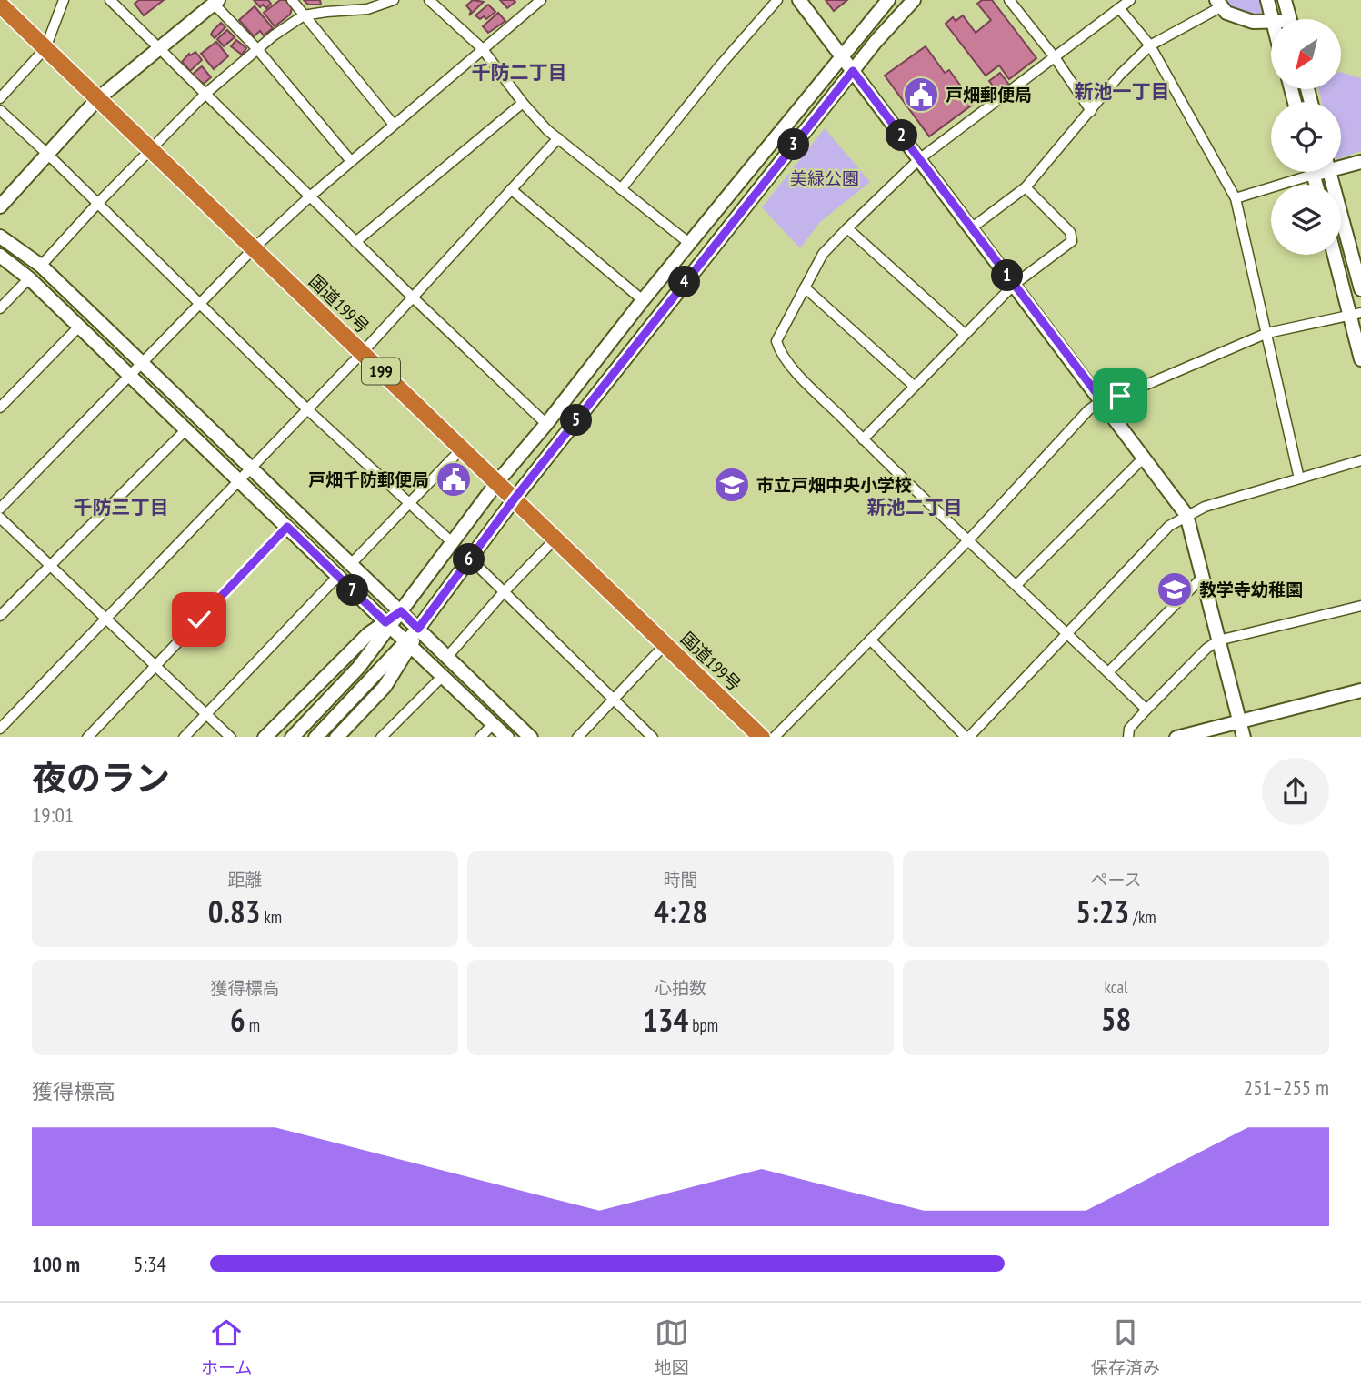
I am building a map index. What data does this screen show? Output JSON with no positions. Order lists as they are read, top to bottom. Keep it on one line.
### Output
{"streets":{"highway":["国道199号","199"]},"districts":["千防二丁目","新池一丁目","千防三丁目","新池二丁目"],"parks":["美緑公園"],"places":{"public building":["戸畑郵便局","戸畑千防郵便局"],"school or university":["市立戸畑中央小学校","教学寺幼稚園"]},"north":"bottom left","page":{"pins":["2","3","1","4","5","6","7"],"heading":["夜のラン","19:01"],"stats":[["距離","0.83 km"],["時間","4:28"],["ペース","5:23 /km"],["獲得標高","6 m"],["心拍数","134 bpm"],["kcal","58"]],"chart":["獲得標高","251–255 m"],"list":[{"name":"100 m","note":"5:34"}],"tabs":["ホーム","地図","保存済み"]}}
